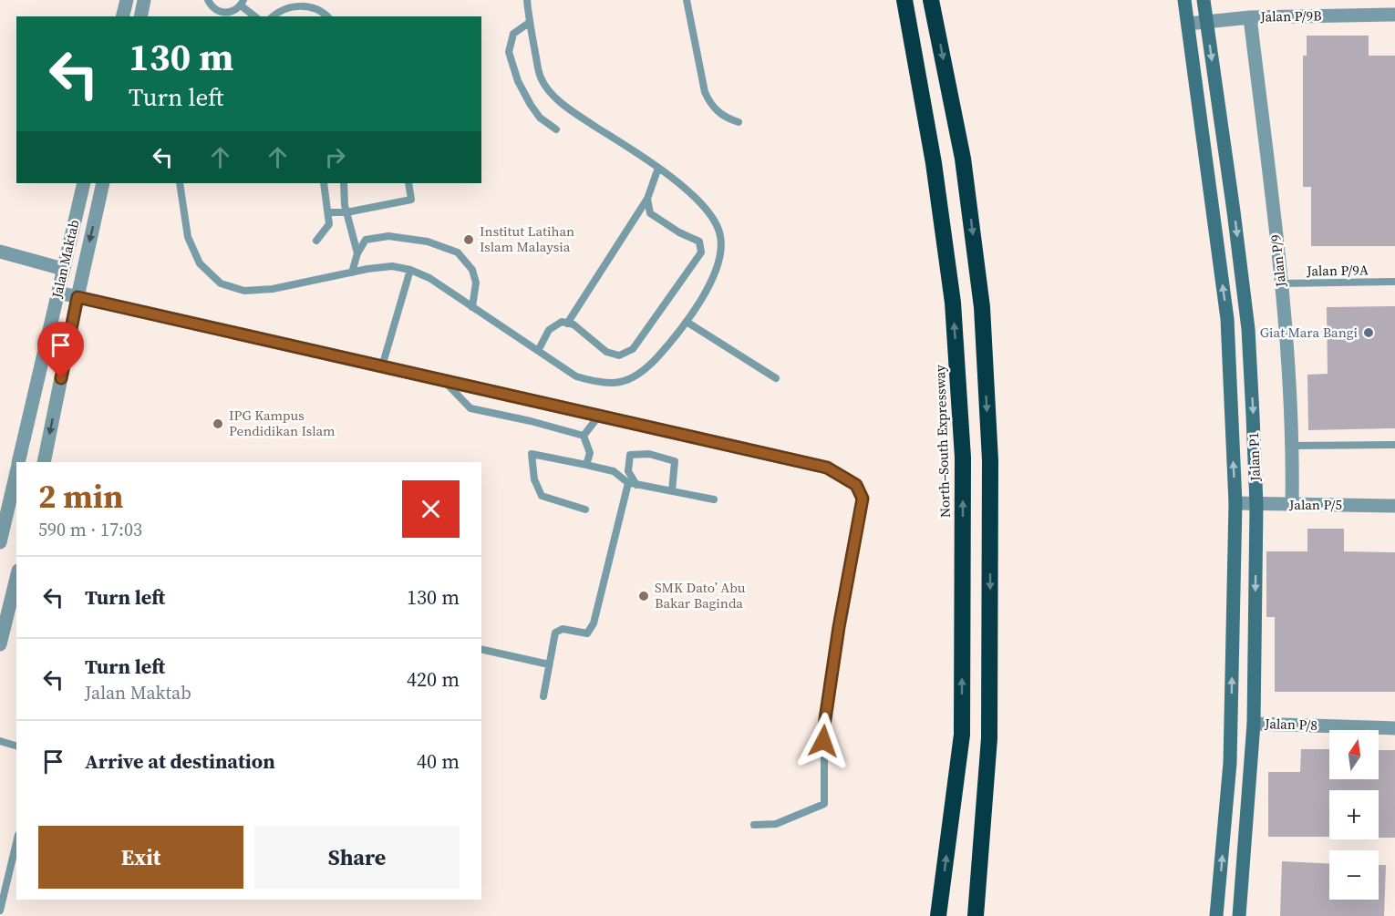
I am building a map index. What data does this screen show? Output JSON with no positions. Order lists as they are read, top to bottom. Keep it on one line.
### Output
{"streets":{"highway":["North–South Expressway"],"main road":["Jalan P1"],"street":["Jalan P/9B","Jalan Maktab","Jalan P/9","Jalan P/5","Jalan P/8"],"lane":["Jalan P/9A"]},"crossings":[["Jalan P/9B","Jalan P/9"],["Jalan P/9B","Jalan P1"],["Jalan P/9","Jalan P/9A"],["Jalan P/9","Jalan P/5"],["Jalan P1","Jalan P/5"],["Jalan P1","Jalan P/8"]],"places":["Institut Latihan Islam Malaysia","Giat Mara Bangi","IPG Kampus Pendidikan Islam","SMK Dato’ Abu Bakar Baginda"],"north":"top","page":{"turn":["130 m","Turn left"],"heading":["2 min","590 m · 17:03"],"list":[{"name":"Turn left","value":"130 m"},{"name":"Turn left","note":"Jalan Maktab","value":"420 m"},{"name":"Arrive at destination","value":"40 m"}],"map_buttons":["+","−"],"buttons":["Exit","Share"]}}
